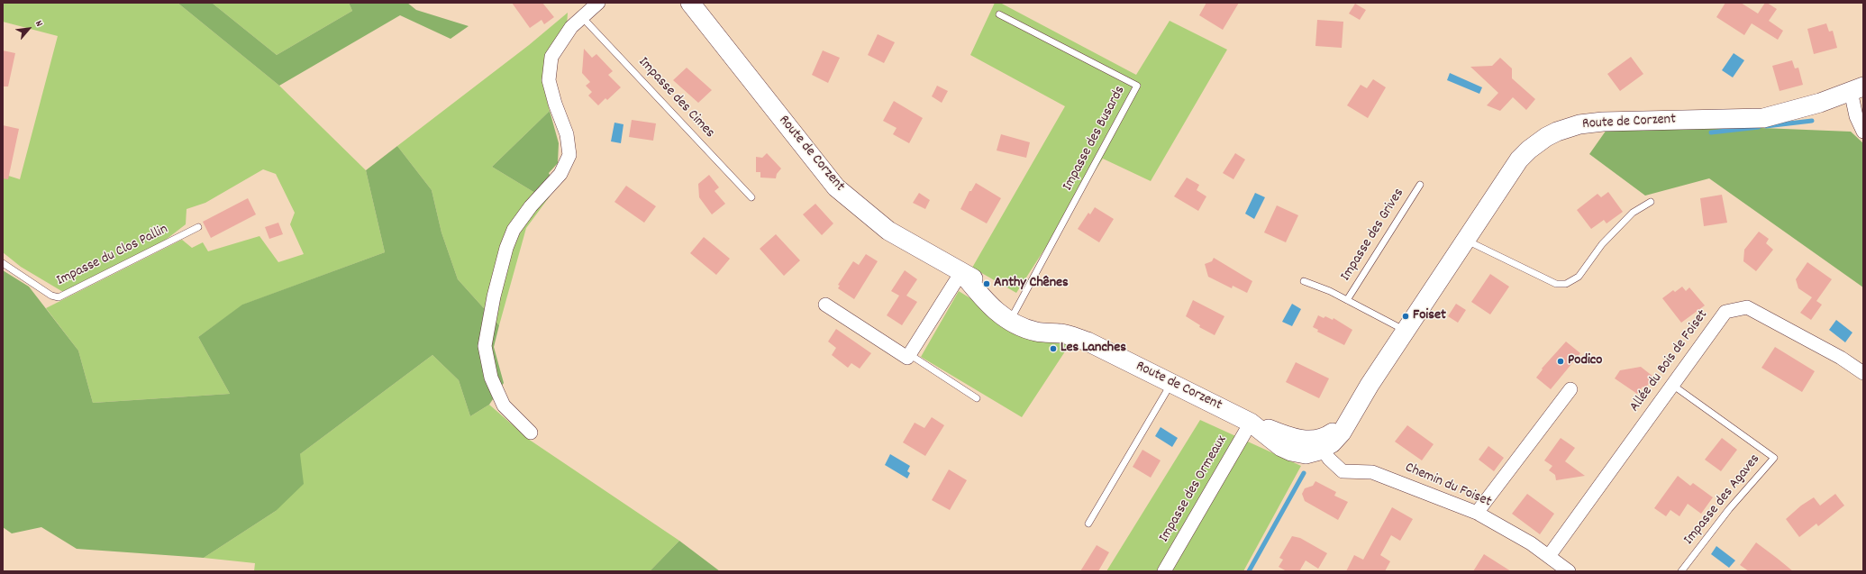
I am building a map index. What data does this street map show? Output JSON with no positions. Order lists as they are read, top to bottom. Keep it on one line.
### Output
{"streets":{"street":["Route de Corzent","Allée du Bois de Foiset","Chemin du Foiset","Impasse des Ormeaux"],"lane":["Impasse des Cimes","Impasse des Busards","Impasse des Grives","Impasse du Clos Pallin","Impasse des Agaves"]},"crossings":[["Route de Corzent","Impasse des Busards"],["Route de Corzent","Chemin du Foiset"],["Route de Corzent","Impasse des Ormeaux"],["Allée du Bois de Foiset","Chemin du Foiset"],["Allée du Bois de Foiset","Impasse des Agaves"]],"places":["Anthy Chênes","Foiset","Les Lanches","Podico"],"north":"top right"}
